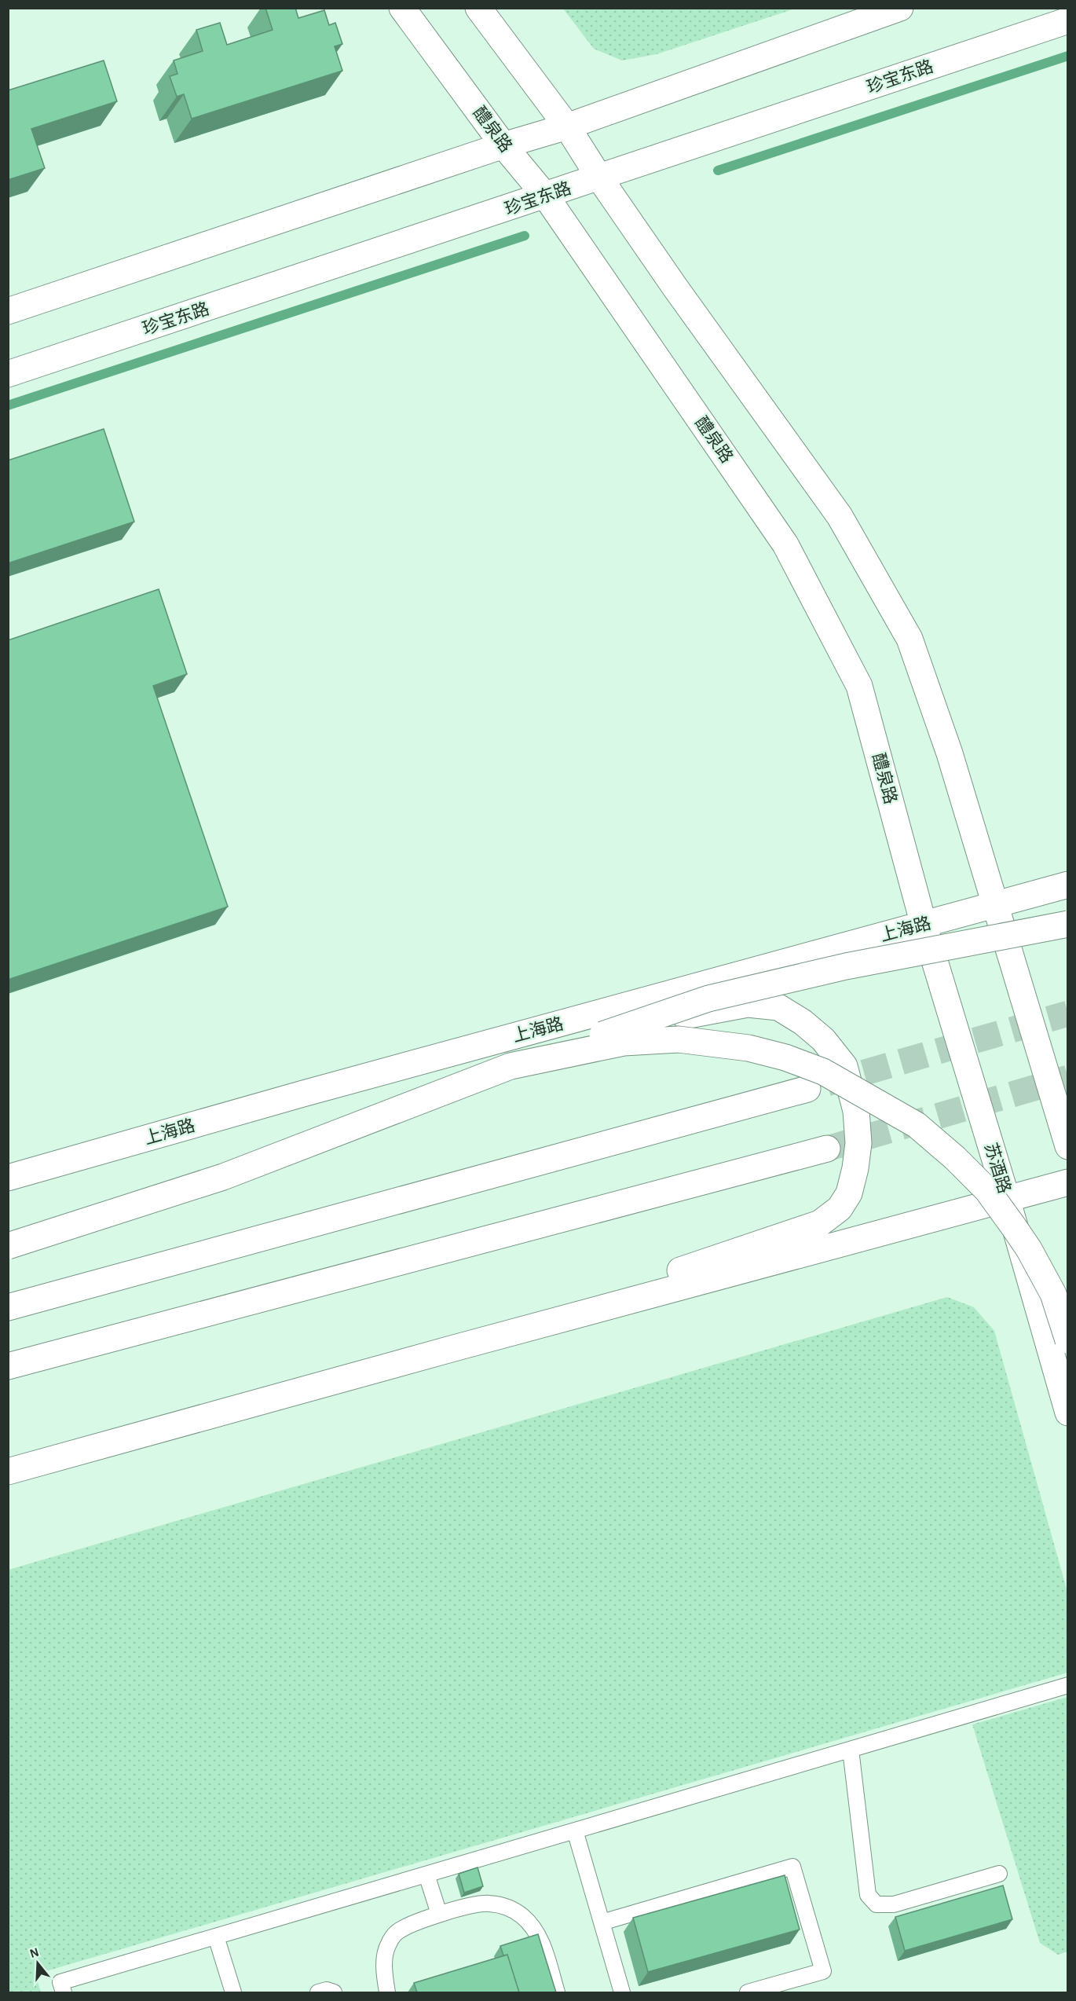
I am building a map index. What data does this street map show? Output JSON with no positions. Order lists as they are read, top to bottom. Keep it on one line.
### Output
{"streets":{"main road":["珍宝东路","醴泉路","上海路","苏酒路"]},"crossings":[["珍宝东路","醴泉路"],["醴泉路","上海路"],["醴泉路","苏酒路"],["上海路","苏酒路"]],"north":"top"}
